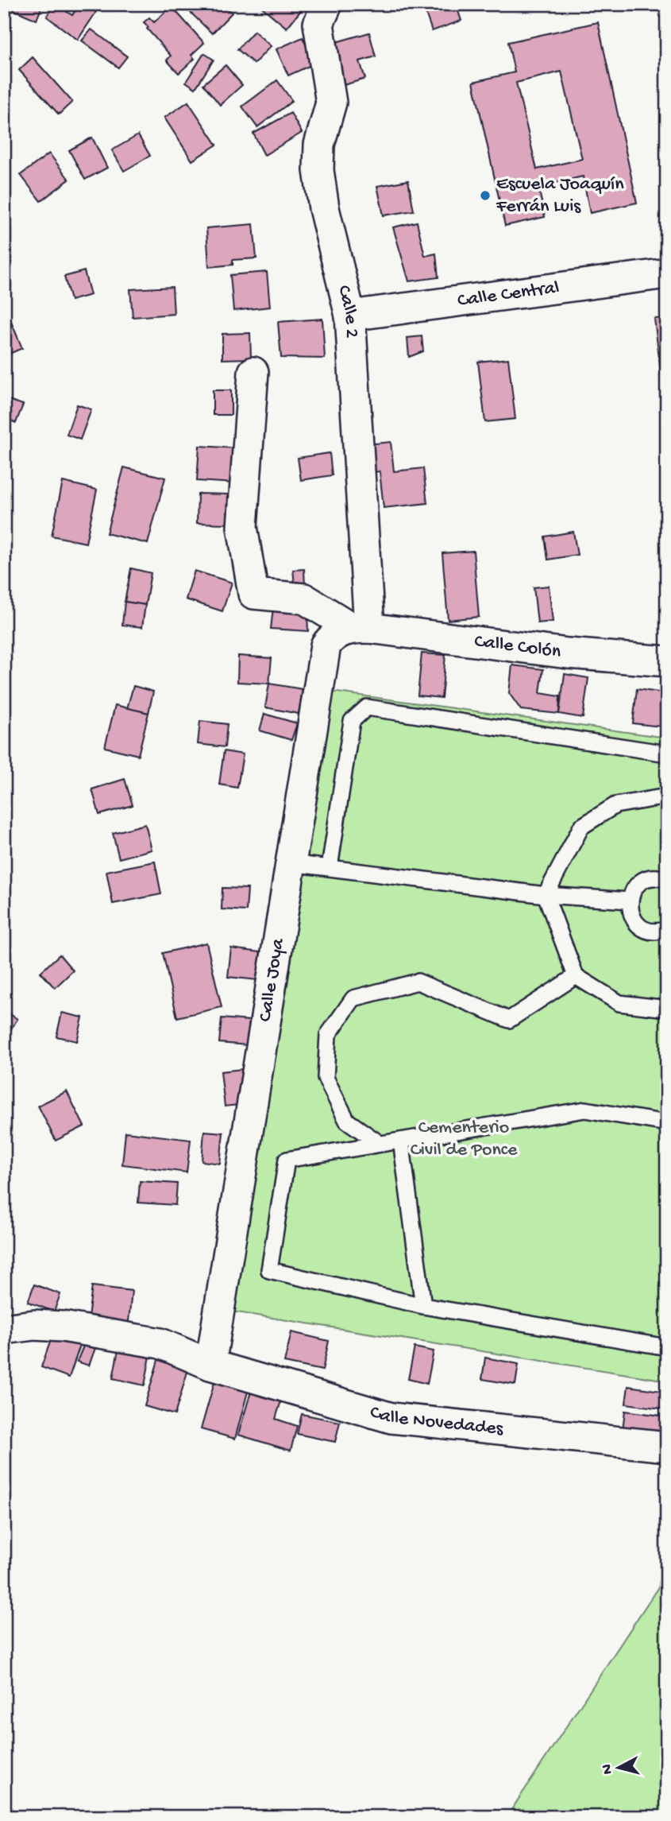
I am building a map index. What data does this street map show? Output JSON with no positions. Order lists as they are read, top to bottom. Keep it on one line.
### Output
{"streets":{"street":["Calle Central","Calle 2","Calle Colón","Calle Joya","Calle Novedades"]},"crossings":[["Calle Central","Calle 2"],["Calle 2","Calle Colón"],["Calle 2","Calle Joya"],["Calle Colón","Calle Joya"],["Calle Joya","Calle Novedades"]],"parks":["Cementerio Civil de Ponce"],"places":["Escuela Joaquín Ferrán Luis"],"north":"left"}
